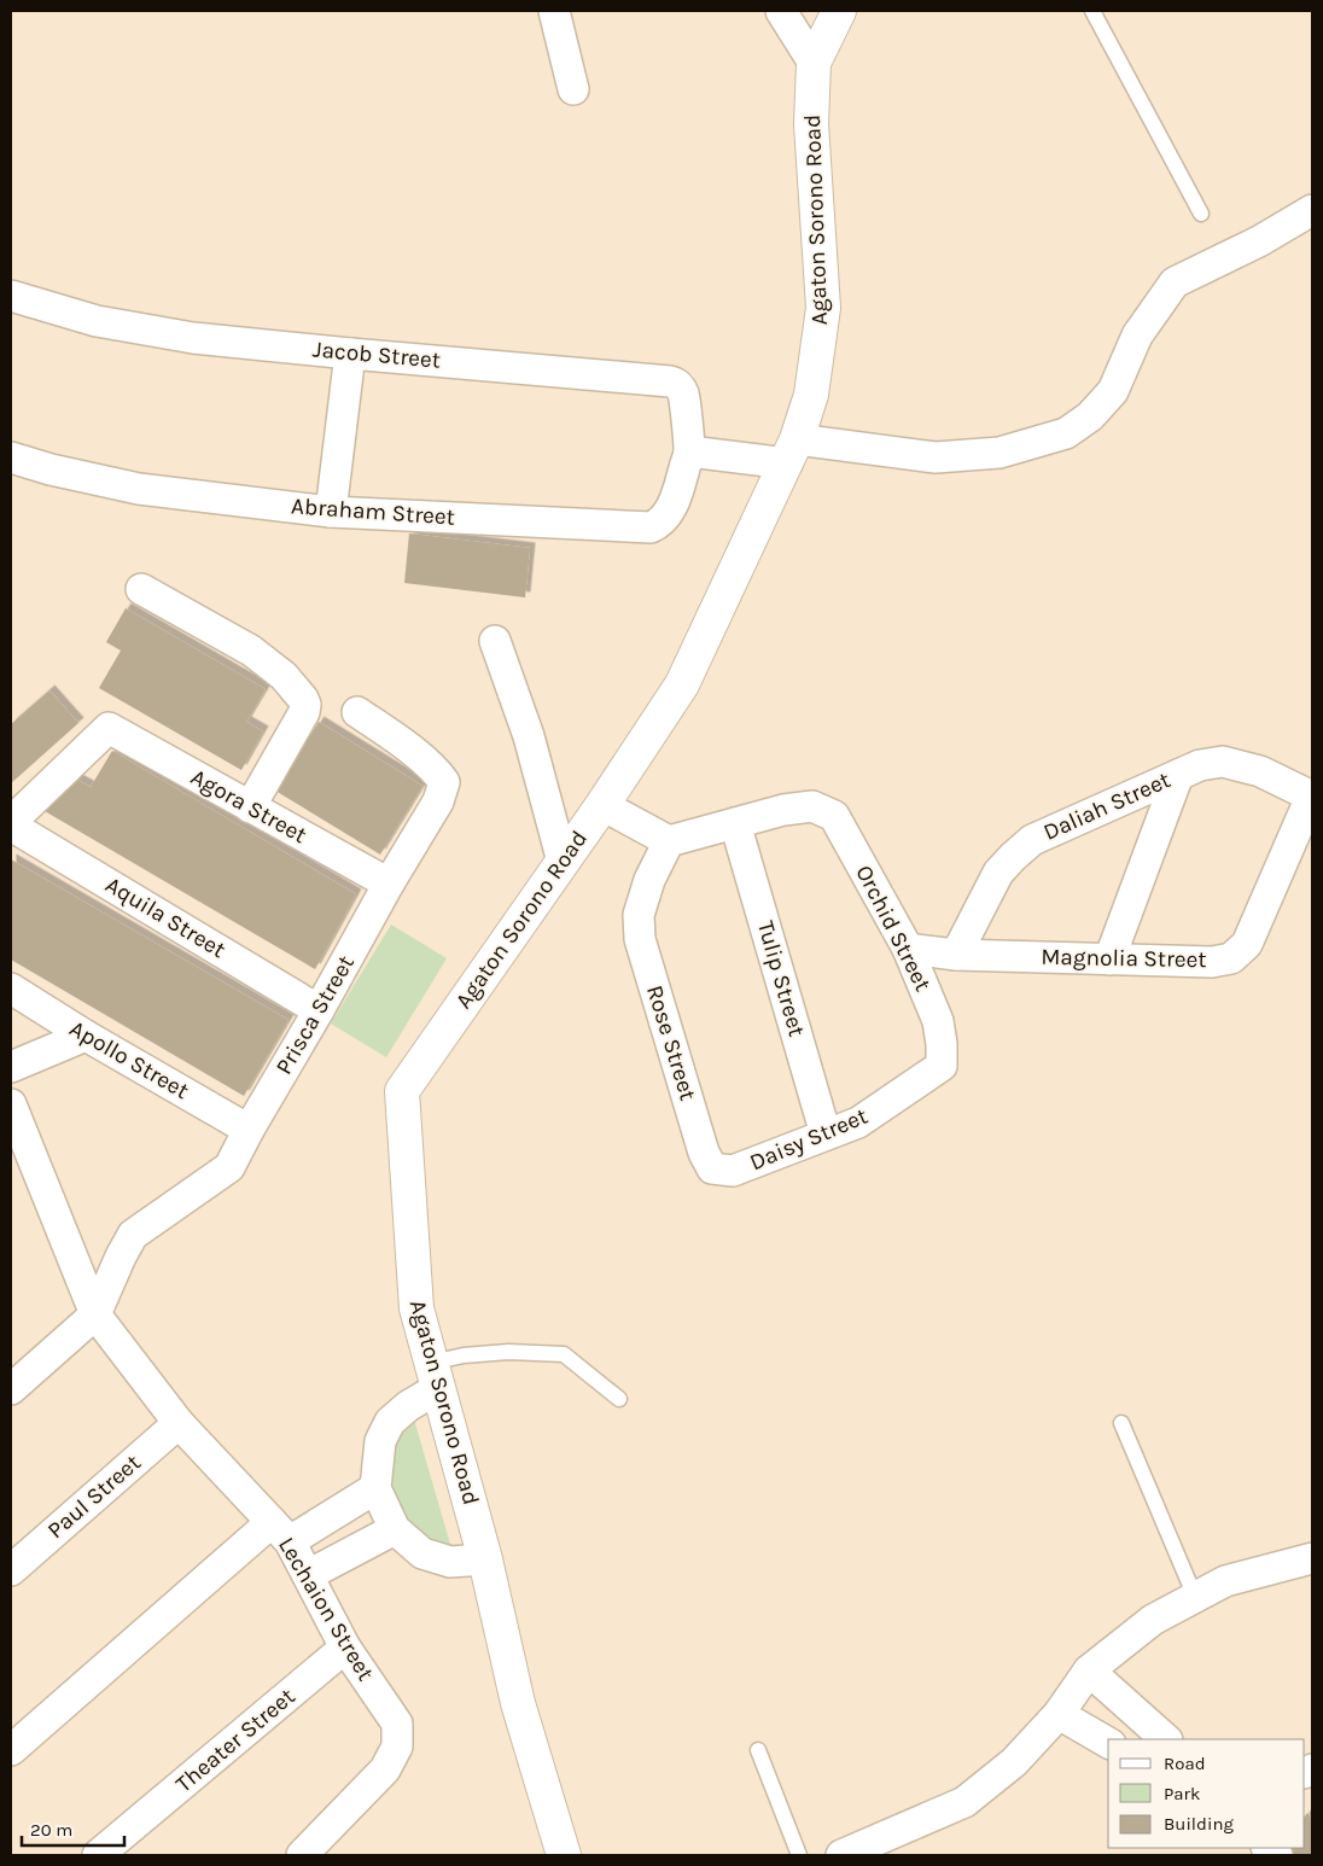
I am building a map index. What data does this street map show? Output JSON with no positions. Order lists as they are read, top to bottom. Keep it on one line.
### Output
{"streets":{"street":["Agaton Sorono Road","Jacob Street","Abraham Street","Agora Street","Daliah Street","Aquila Street","Orchid Street","Magnolia Street","Tulip Street","Prisca Street","Rose Street","Apollo Street","Daisy Street","Paul Street","Lechaion Street","Theater Street"]},"crossings":[["Jacob Street","Abraham Street"],["Agora Street","Aquila Street"],["Agora Street","Prisca Street"],["Daliah Street","Magnolia Street"],["Aquila Street","Prisca Street"],["Orchid Street","Magnolia Street"],["Orchid Street","Tulip Street"],["Orchid Street","Daisy Street"],["Tulip Street","Daisy Street"],["Prisca Street","Apollo Street"],["Prisca Street","Lechaion Street"],["Rose Street","Daisy Street"],["Paul Street","Lechaion Street"],["Lechaion Street","Theater Street"]],"legend":["Road","Park","Building"],"scale_bar":"20 m"}
